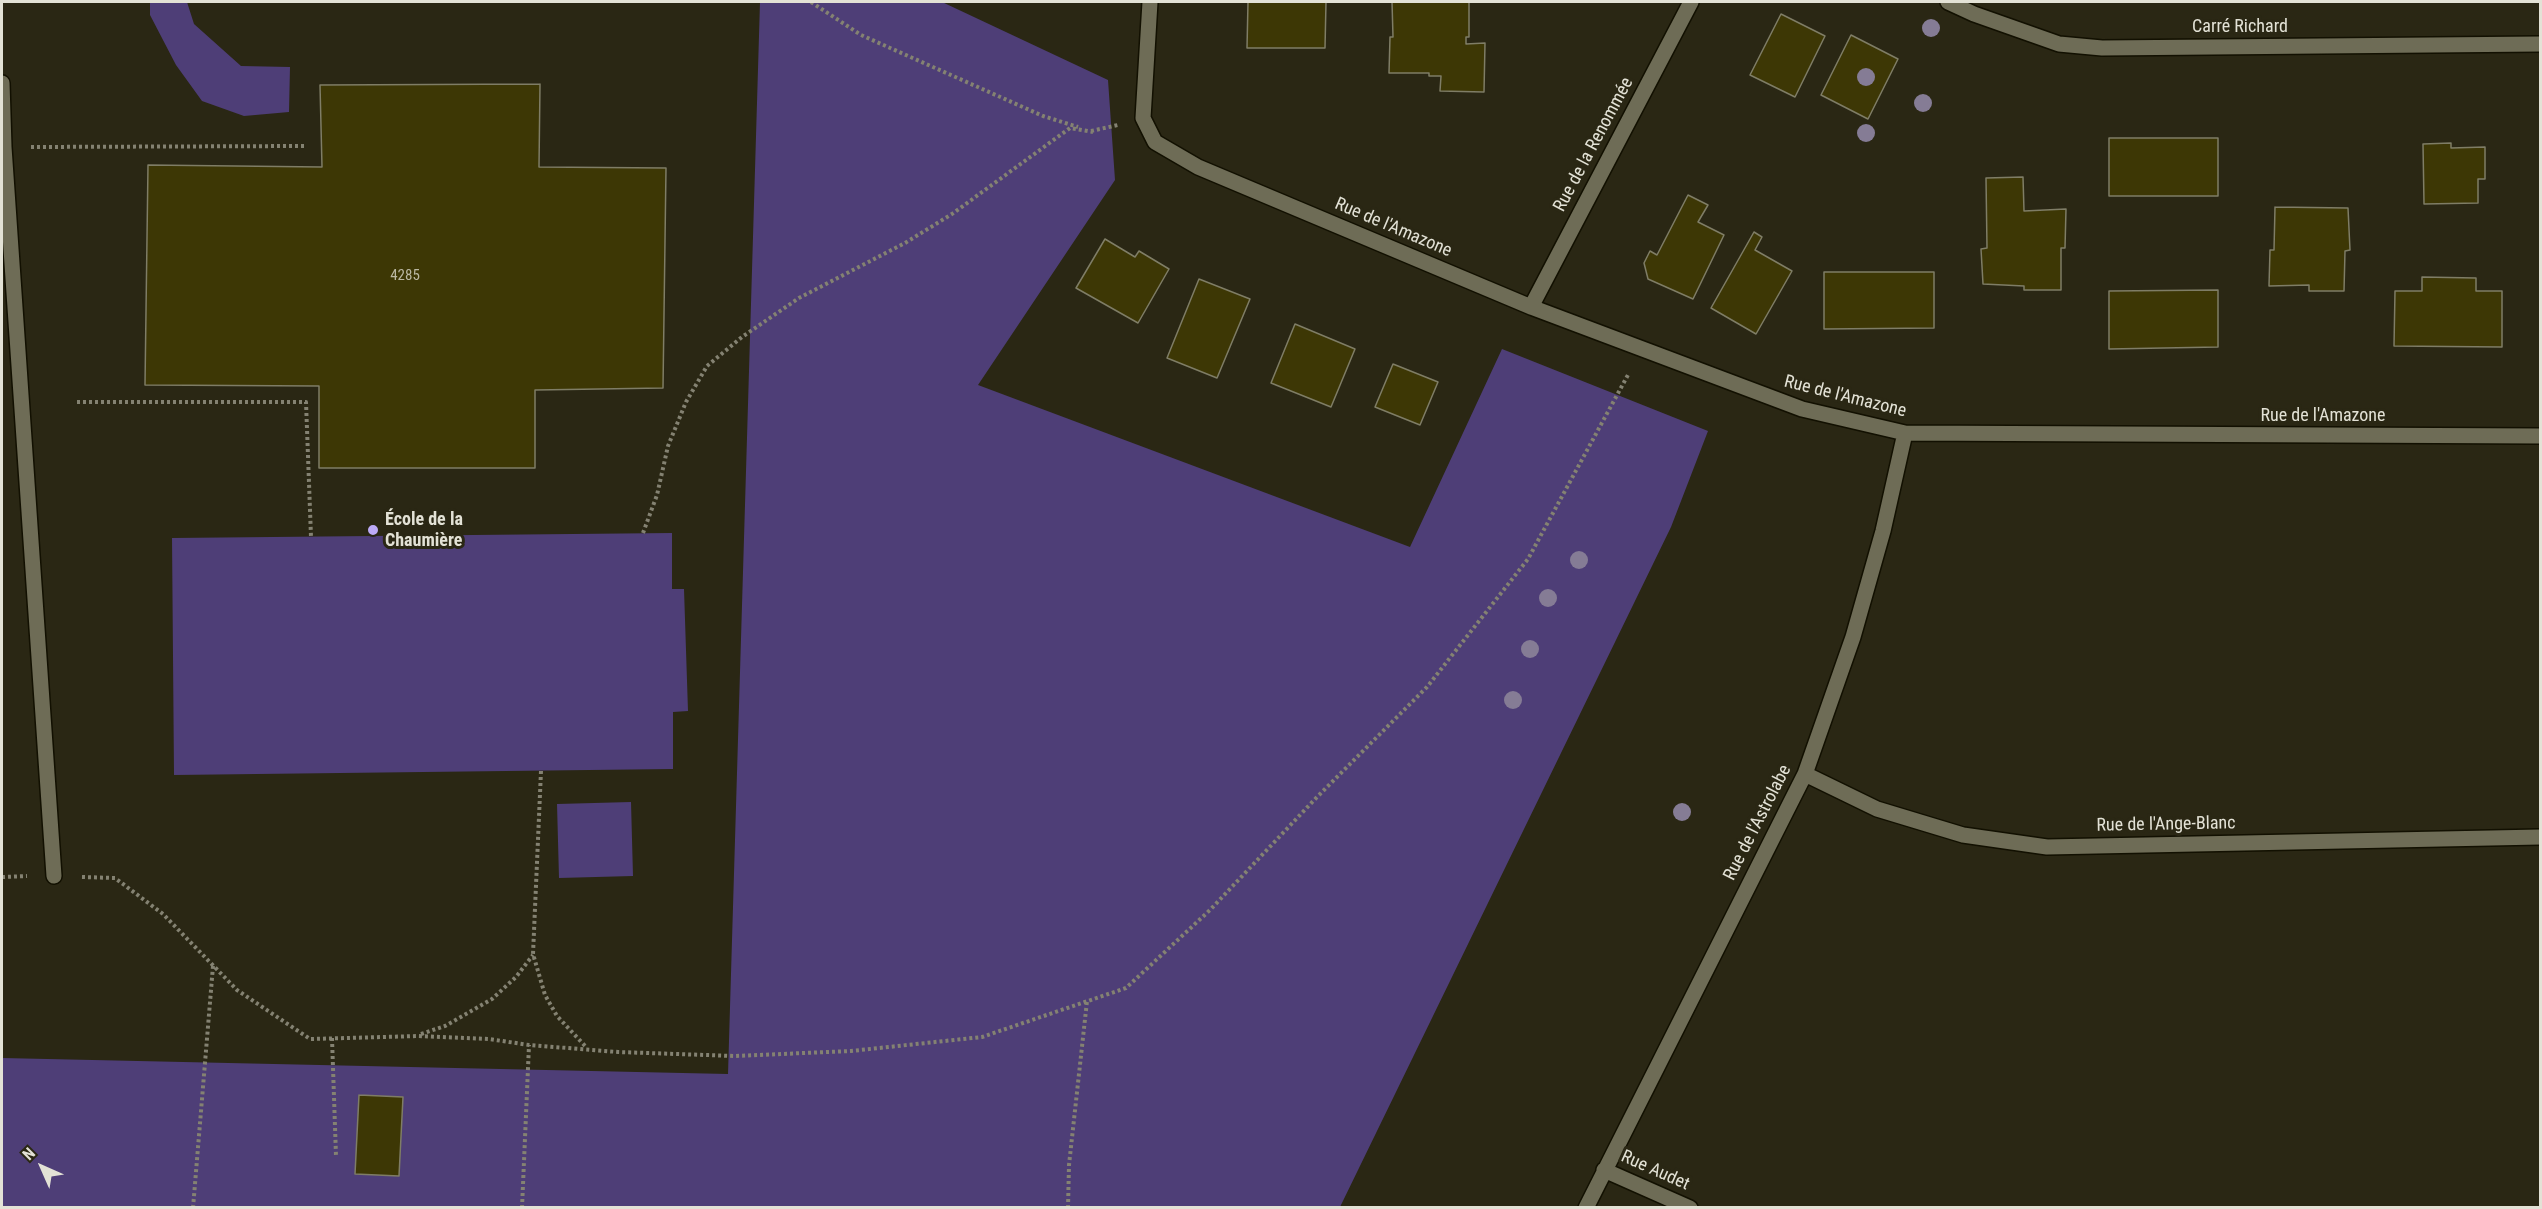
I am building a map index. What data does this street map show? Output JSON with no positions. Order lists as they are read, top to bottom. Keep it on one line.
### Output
{"streets":{"street":["Carré Richard","Rue de la Renommée","Rue de l'Amazone","Rue de l'Astrolabe","Rue de l'Ange-Blanc","Rue Audet"]},"crossings":[["Rue de la Renommée","Rue de l'Amazone"],["Rue de l'Amazone","Rue de l'Astrolabe"],["Rue de l'Astrolabe","Rue de l'Ange-Blanc"],["Rue de l'Astrolabe","Rue Audet"]],"places":["École de la Chaumière"],"house_numbers":["4285"],"north":"top left"}
